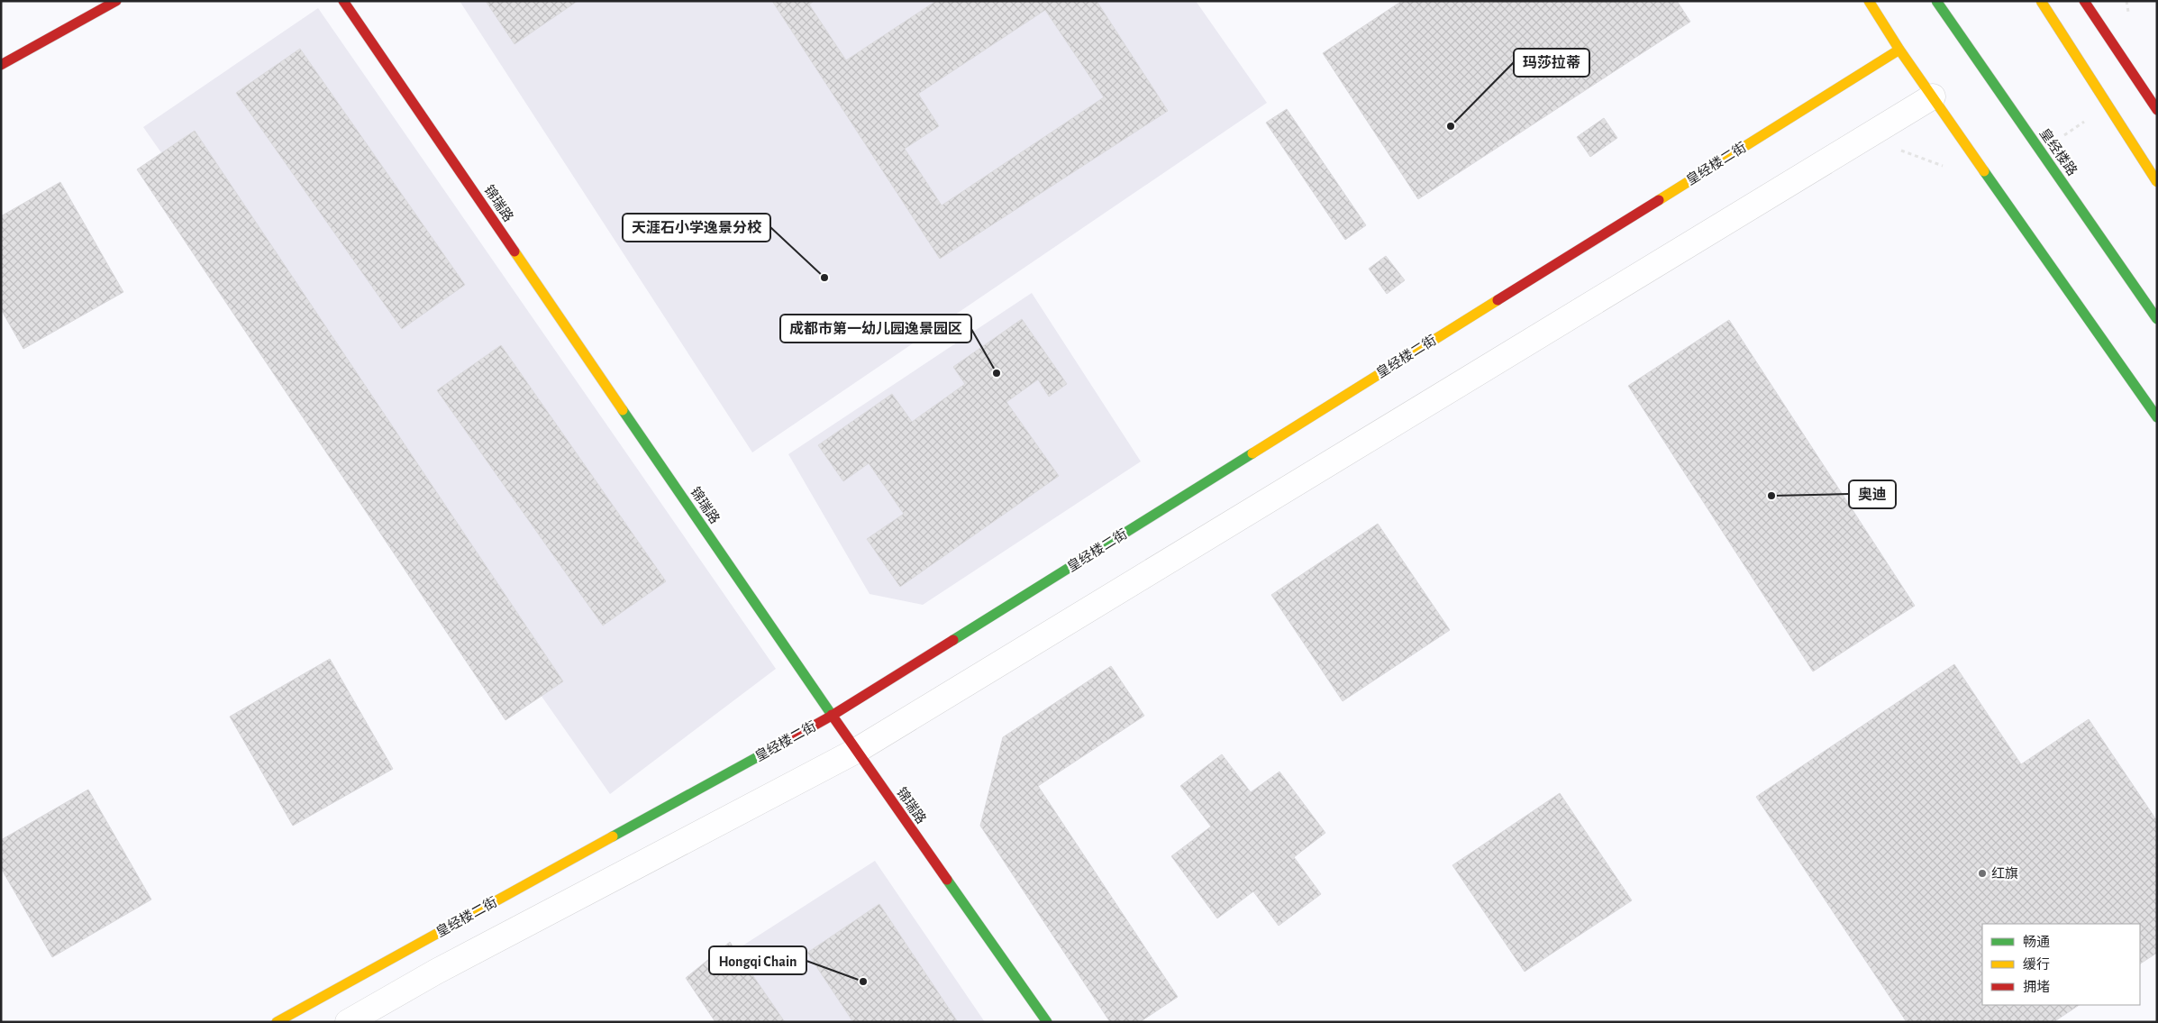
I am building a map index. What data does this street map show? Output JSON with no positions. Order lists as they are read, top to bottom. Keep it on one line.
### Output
{"streets":{"main road":["皇经楼路","皇经楼二街","锦瑞路"]},"crossings":[["皇经楼二街","锦瑞路"]],"places":["玛莎拉蒂","天涯石小学逸景分校","成都市第一幼儿园逸景园区","奥迪","红旗","Hongqi Chain"],"legend":["畅通","缓行","拥堵"]}
